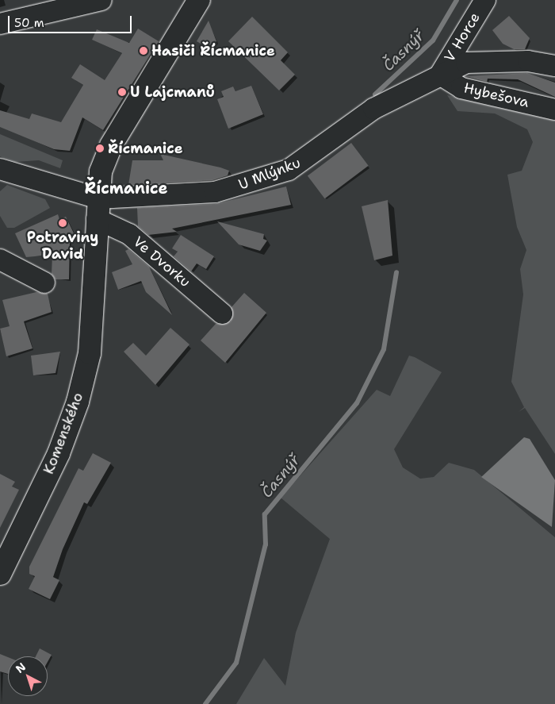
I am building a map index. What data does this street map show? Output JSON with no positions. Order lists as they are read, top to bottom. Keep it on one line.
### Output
{"streets":{"main road":["Komenského"],"street":["V Horce","Hybešova","U Mlýnku","Ve Dvorku"]},"crossings":[["V Horce","Hybešova"],["V Horce","U Mlýnku"],["Hybešova","U Mlýnku"],["U Mlýnku","Ve Dvorku"],["U Mlýnku","Komenského"],["Ve Dvorku","Komenského"]],"districts":["Řícmanice"],"water":["Časnýř"],"places":["Hasiči Řícmanice","U Lajcmanů","Řícmanice","Potraviny David"],"scale_bar":"50 m","north":"top left"}
